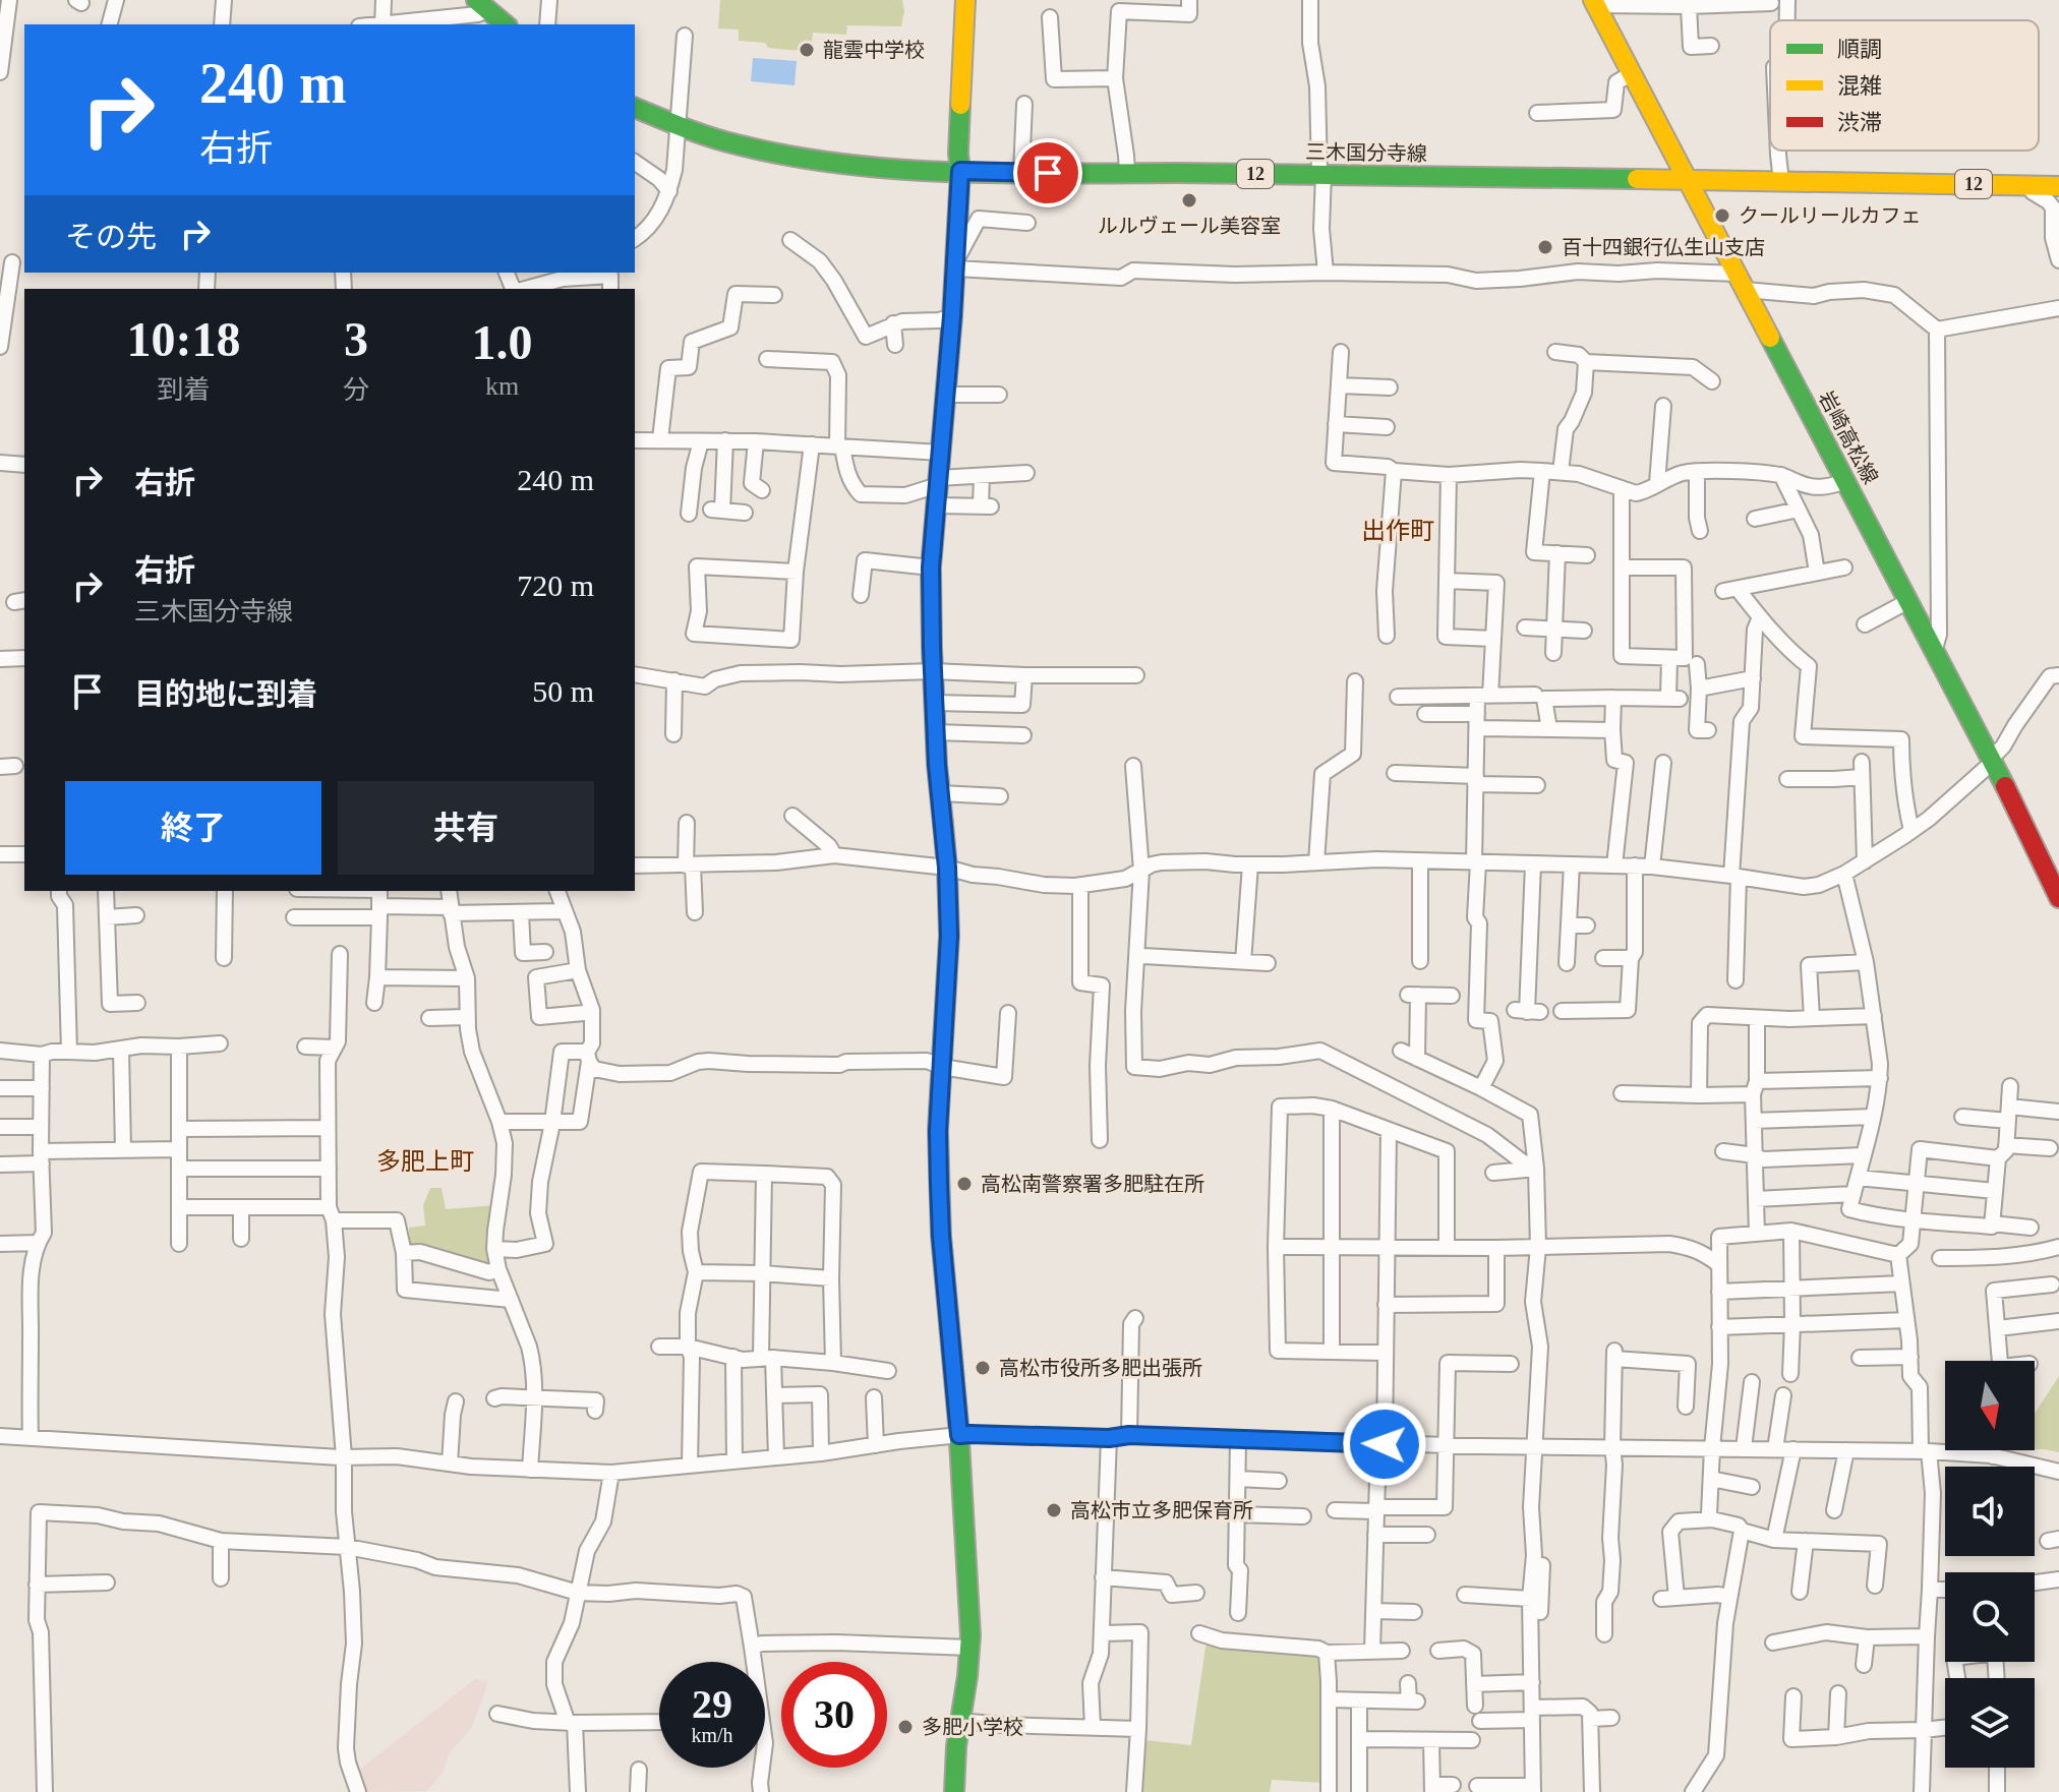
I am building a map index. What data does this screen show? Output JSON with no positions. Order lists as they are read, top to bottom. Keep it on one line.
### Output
{"streets":{"main road":["三木国分寺線","12","岩崎高松線"]},"crossings":[["三木国分寺線","岩崎高松線"]],"districts":["出作町","多肥上町"],"places":["龍雲中学校","ルルヴェール美容室","クールリールカフェ","百十四銀行仏生山支店","高松南警察署多肥駐在所","高松市役所多肥出張所","高松市立多肥保育所","多肥小学校"],"legend":["順調","混雑","渋滞"],"north":"bottom","page":{"turn":["240 m","右折"],"then":"その先","eta":["10:18","到着","3","分","1.0","km"],"list":[{"name":"右折","value":"240 m"},{"name":"右折","note":"三木国分寺線","value":"720 m"},{"name":"目的地に到着","value":"50 m"}],"buttons":["終了","共有"],"speed":"29 km/h","limit":"30"}}
